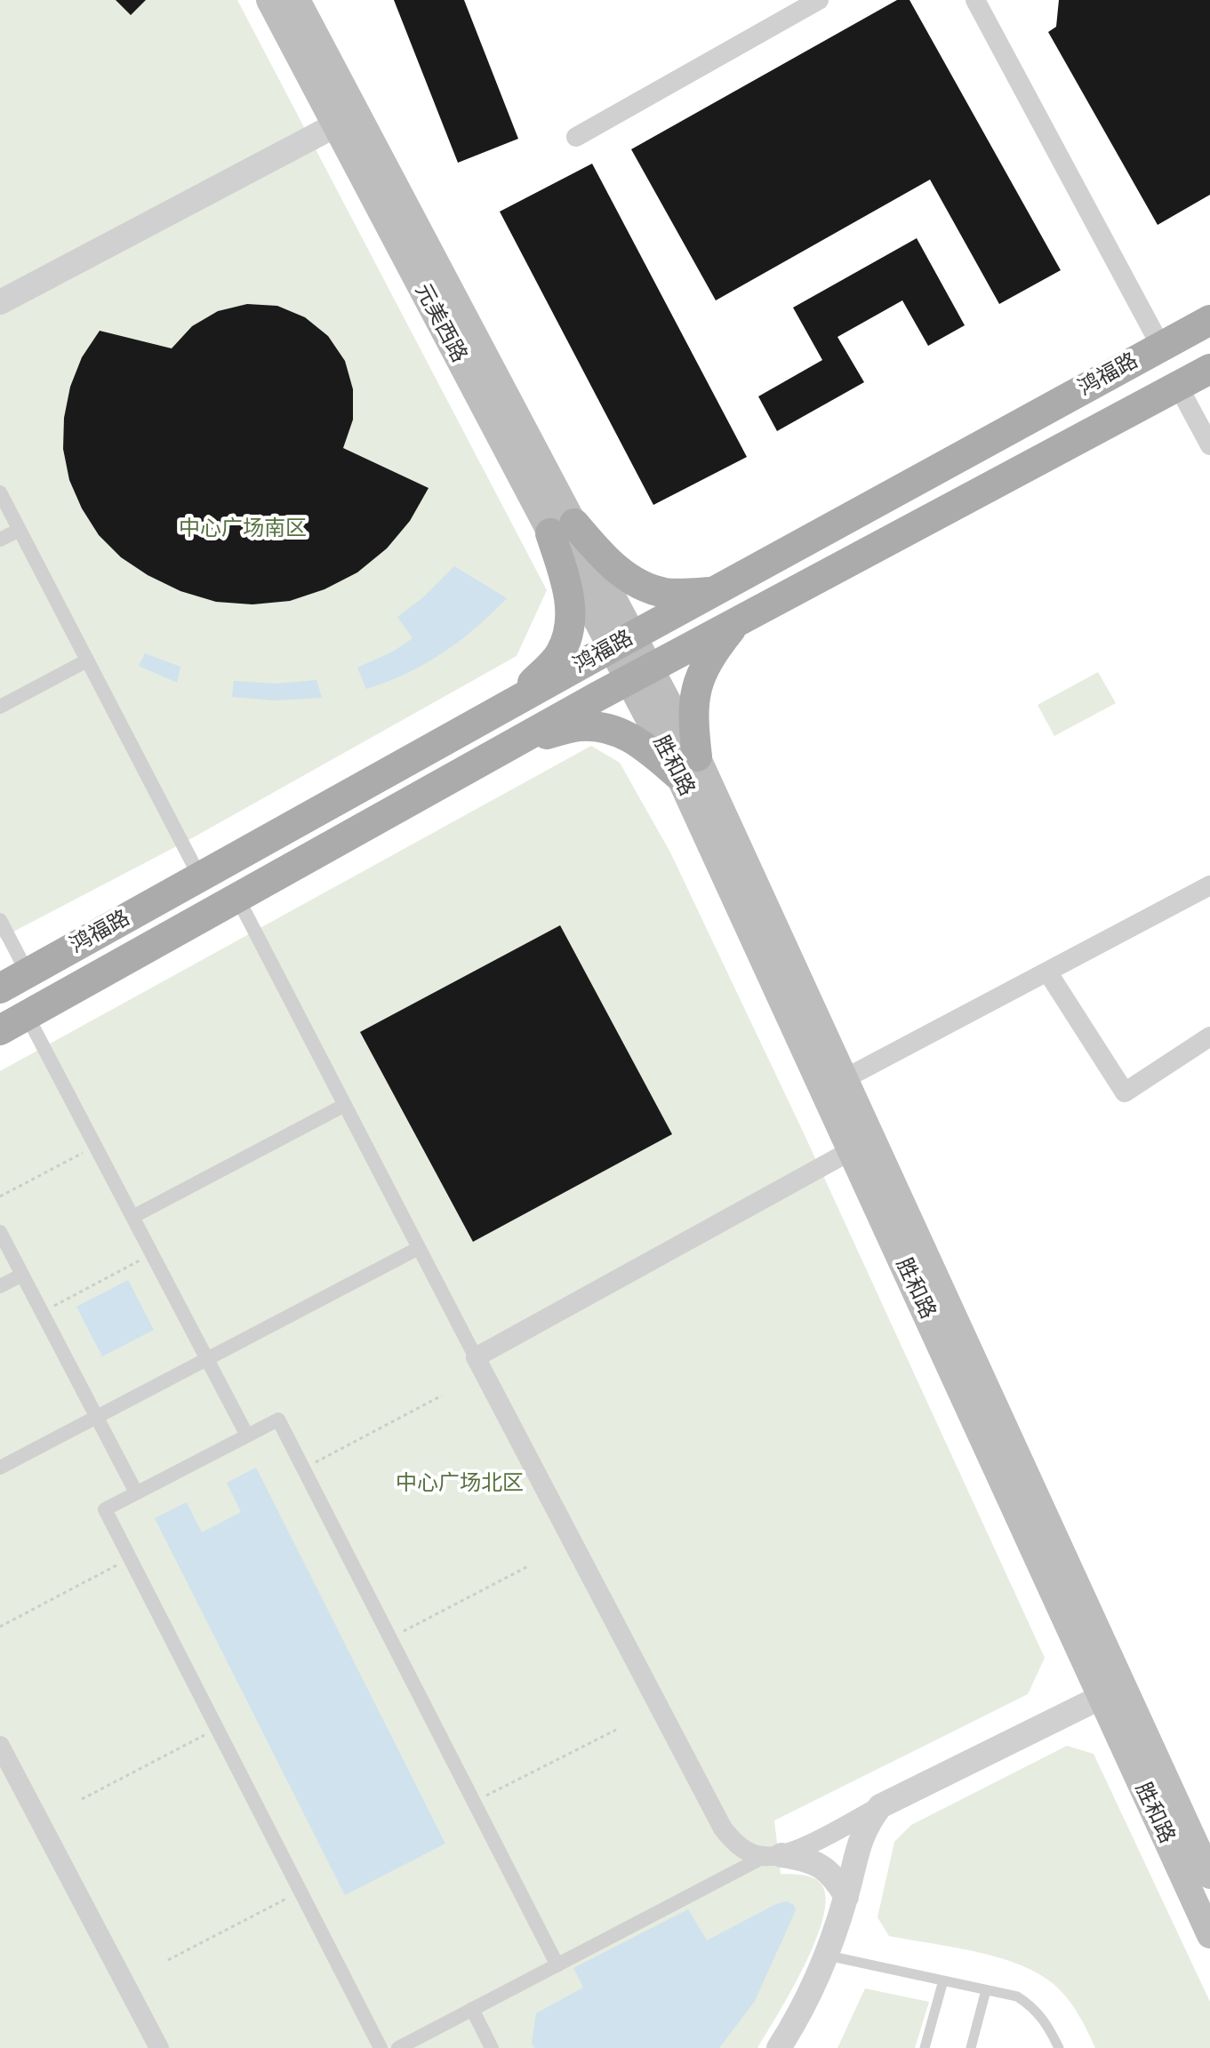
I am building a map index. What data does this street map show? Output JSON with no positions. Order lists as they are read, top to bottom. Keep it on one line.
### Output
{"streets":{"main road":["元美西路","鸿福路","胜和路"]},"crossings":[["元美西路","鸿福路"],["元美西路","胜和路"],["鸿福路","胜和路"]],"parks":["中心广场南区","中心广场北区"]}
